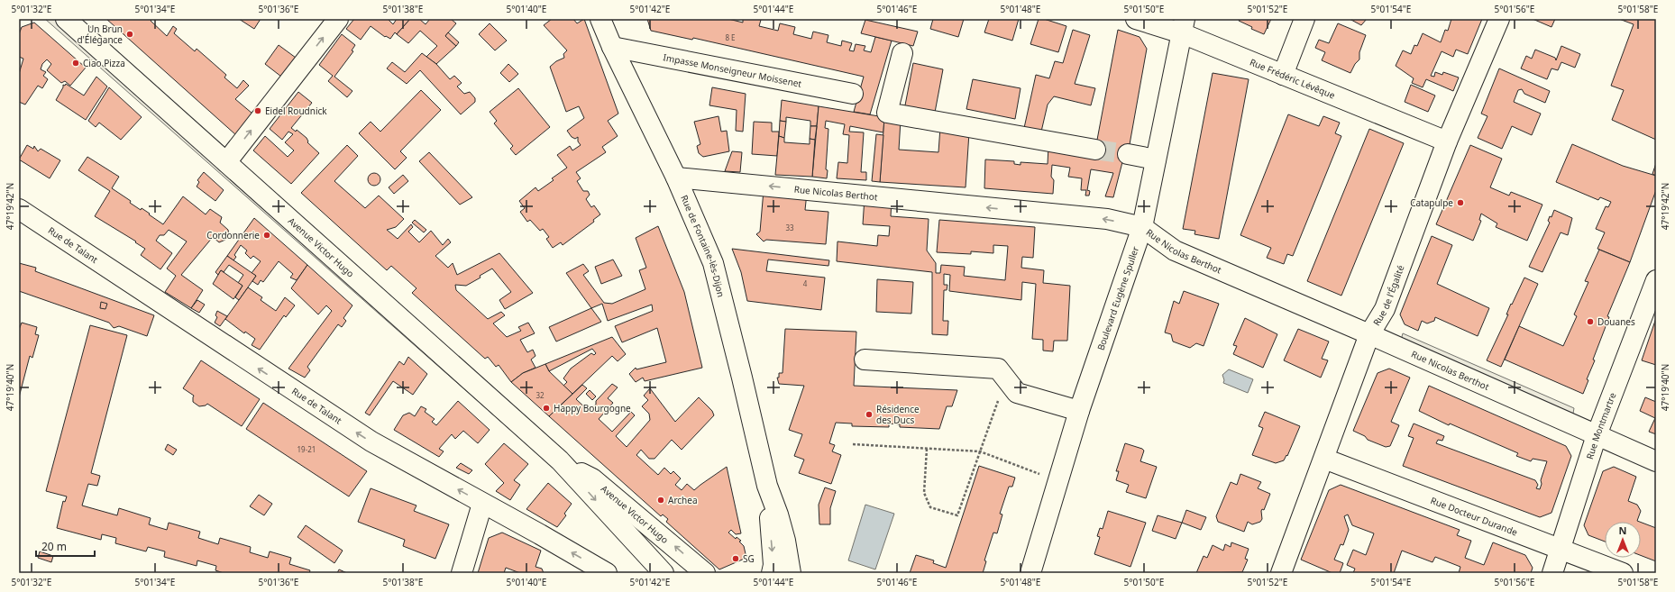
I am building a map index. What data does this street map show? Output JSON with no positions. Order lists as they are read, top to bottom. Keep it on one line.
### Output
{"streets":{"street":["Impasse Monseigneur Moissenet","Rue Frédéric Lévêque","Rue Nicolas Berthot","Rue de Talant","Rue de Fontaine-lès-Dijon","Avenue Victor Hugo","Rue de l'Égalité","Boulevard Eugène Spuller","Rue Montmartre","Rue Docteur Durande"]},"crossings":[["Impasse Monseigneur Moissenet","Rue de Fontaine-lès-Dijon"],["Rue Frédéric Lévêque","Rue de l'Égalité"],["Rue Frédéric Lévêque","Boulevard Eugène Spuller"],["Rue Nicolas Berthot","Rue de Fontaine-lès-Dijon"],["Rue Nicolas Berthot","Rue de l'Égalité"],["Rue Nicolas Berthot","Boulevard Eugène Spuller"],["Rue Nicolas Berthot","Rue Montmartre"],["Rue de l'Égalité","Rue Docteur Durande"],["Rue Montmartre","Rue Docteur Durande"]],"one_way":["Rue de Talant"],"places":["Un Brun d'Élégance","Ciao Pizza","Eidel Roudnick","Catapulpe","Cordonnerie","Douanes","Happy Bourgogne","Résidence des Ducs","Archea","SG"],"house_numbers":["8 E","33","4","32","19-21"],"scale_bar":"20 m","north":"top","coordinates":["5°01'32\"E","5°01'34\"E","5°01'36\"E","5°01'38\"E","5°01'40\"E","5°01'42\"E","5°01'44\"E","5°01'46\"E","5°01'48\"E","5°01'50\"E","5°01'52\"E","5°01'54\"E","5°01'56\"E","5°01'58\"E","47°19'42\"N","47°19'40\"N"]}
